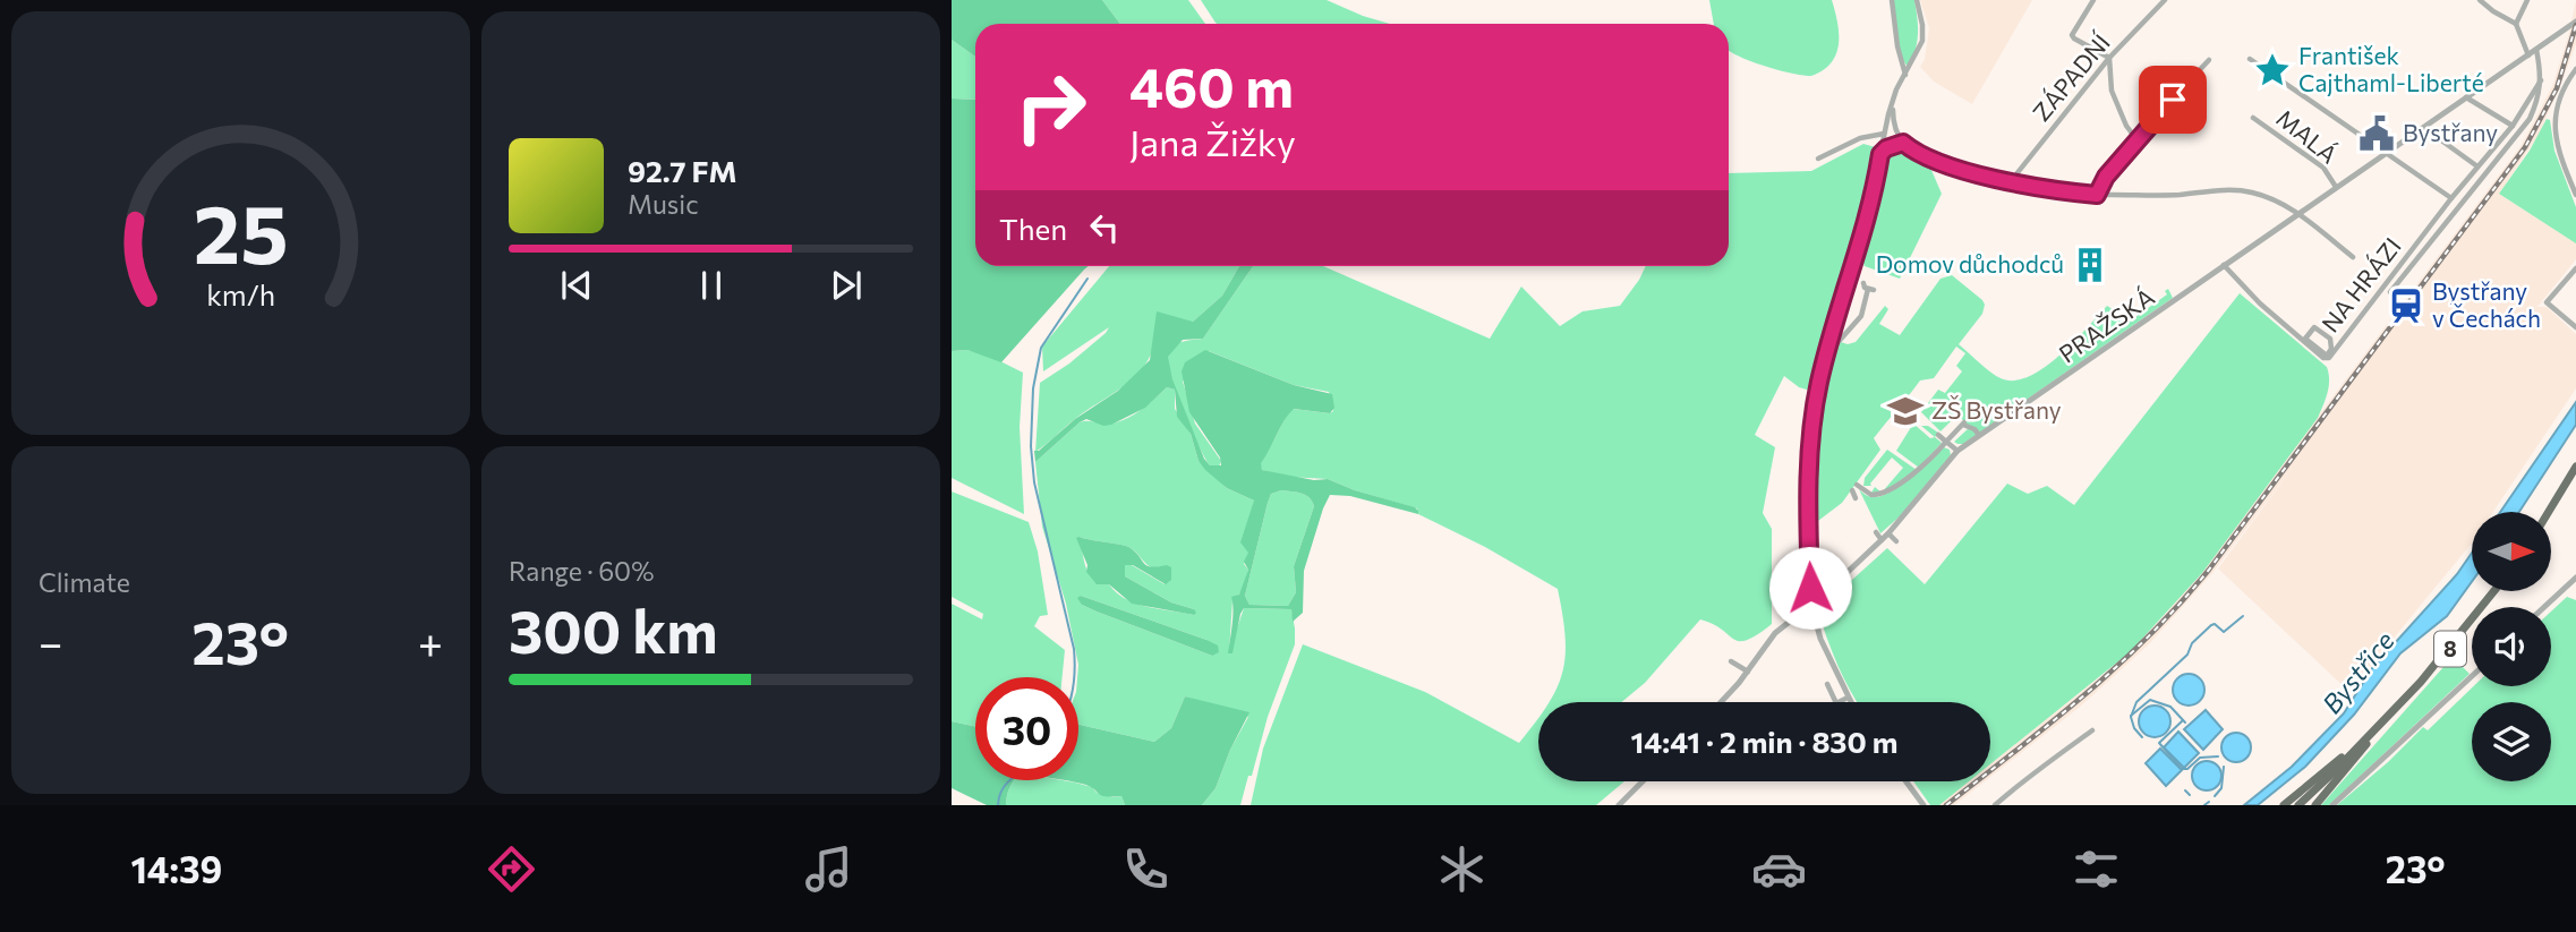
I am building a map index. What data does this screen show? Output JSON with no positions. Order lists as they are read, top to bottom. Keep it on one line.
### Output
{"streets":{"main road":["8"],"street":["ZÁPADNÍ","MALÁ","NA HRÁZI","PRAŽSKÁ"]},"crossings":[["MALÁ","PRAŽSKÁ"],["NA HRÁZI","PRAŽSKÁ"]],"water":["Bystřice"],"places":{"place":["František Cajthaml-Liberté"],"public building":["Bystřany"],"building":["Domov důchodců"],"station":["Bystřany v Čechách"],"school or university":["ZŠ Bystřany"]},"north":"right","page":{"turn":["460 m","Jana Žižky"],"song":["92.7 FM","Music"],"then":"Then","tile":["Climate",["Range · 60%","300 km"]],"heat":["−","23°","+"],"limit":"30","trip":"14:41 · 2 min · 830 m","tabs":["14:39","23°"],"gauge":["25","km/h"]}}
